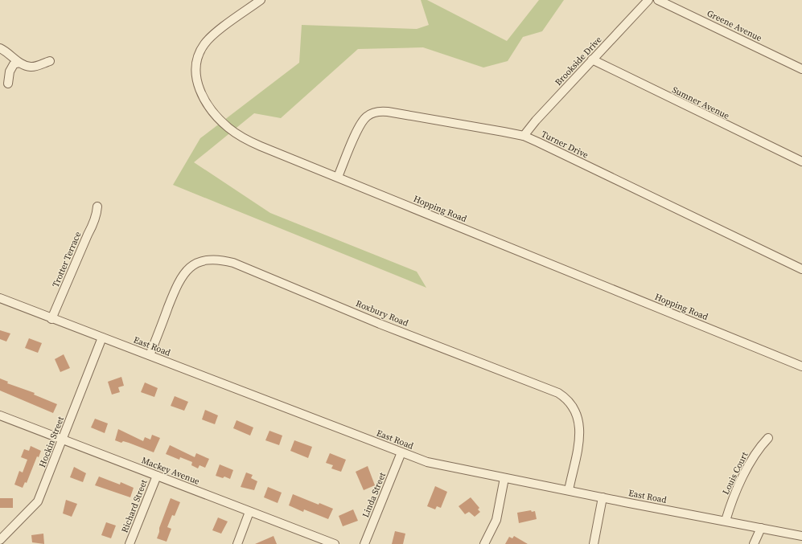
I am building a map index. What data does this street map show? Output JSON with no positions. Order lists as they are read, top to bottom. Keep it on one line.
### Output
{"streets":{"street":["Greene Avenue","Brookside Drive","Sumner Avenue","Turner Drive","Hopping Road","Trotter Terrace","Roxbury Road","East Road","Hockin Street","Mackey Avenue","Louis Court","Linda Street","Richard Street"]},"crossings":[["Brookside Drive","Sumner Avenue"],["Brookside Drive","Turner Drive"],["Turner Drive","Hopping Road"],["Trotter Terrace","East Road"],["Roxbury Road","East Road"],["East Road","Hockin Street"],["East Road","Louis Court"],["East Road","Linda Street"],["Hockin Street","Mackey Avenue"],["Mackey Avenue","Richard Street"]]}
